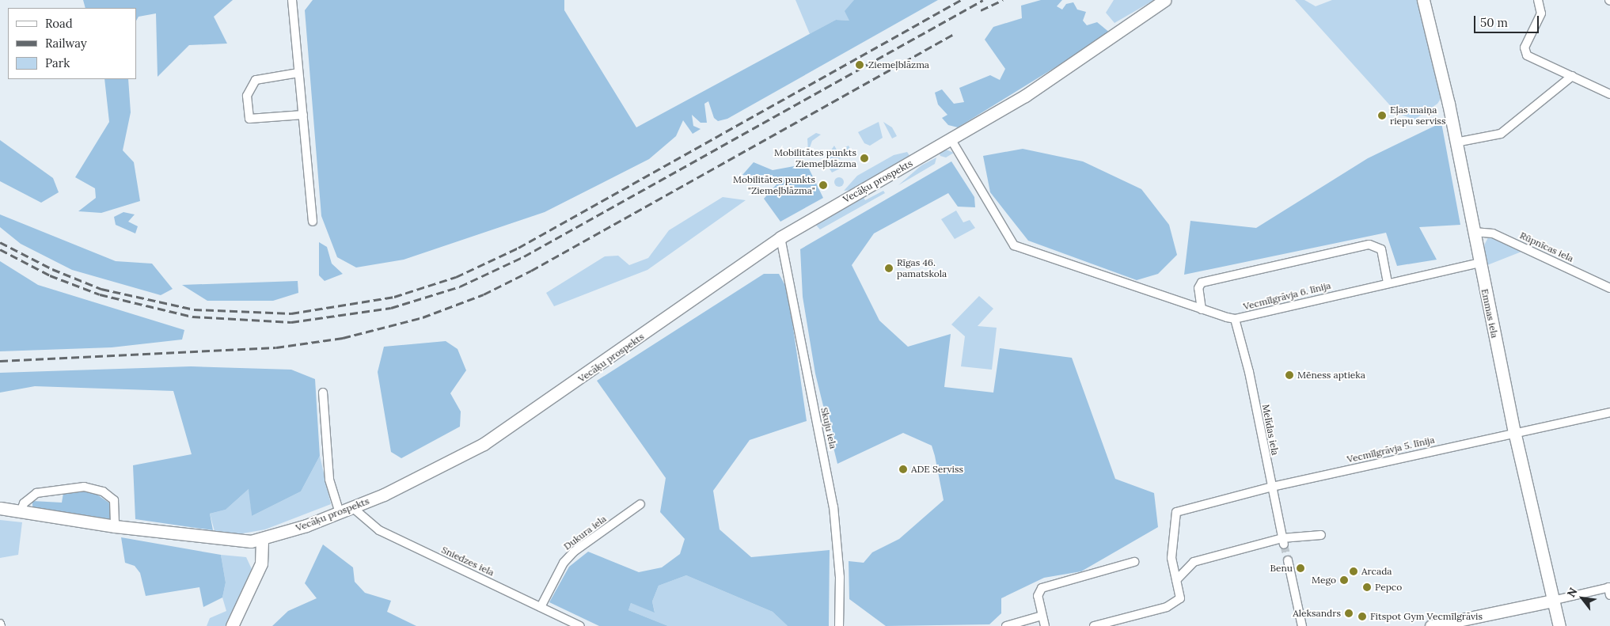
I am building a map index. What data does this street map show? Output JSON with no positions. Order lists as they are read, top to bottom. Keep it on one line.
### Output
{"streets":{"main road":["Vecāķu prospekts","Emmas iela"],"street":["Rūpnīcas iela","Vecmīlgrāvja 6. līnija","Skuju iela","Melīdas iela","Vecmīlgrāvja 5. līnija","Dukura iela","Sniedzes iela"]},"crossings":[["Vecāķu prospekts","Vecmīlgrāvja 6. līnija"],["Vecāķu prospekts","Skuju iela"],["Vecāķu prospekts","Sniedzes iela"],["Rūpnīcas iela","Emmas iela"],["Vecmīlgrāvja 6. līnija","Emmas iela"],["Vecmīlgrāvja 6. līnija","Melīdas iela"],["Emmas iela","Vecmīlgrāvja 5. līnija"],["Melīdas iela","Vecmīlgrāvja 5. līnija"],["Dukura iela","Sniedzes iela"]],"places":["Ziemeļblāzma","Eļas maiņa riepu serviss","Mobilitātes punkts Ziemeļblāzma","Mobilitātes punkts \"Ziemeļblāzma\"","Rīgas 46. pamatskola","Mēness aptieka","ADE Serviss","Benu","Arcada","Mego","Pepco","Aleksandrs","Fitspot Gym Vecmīlgrāvis"],"legend":["Road","Railway","Park"],"scale_bar":"50 m","north":"top left"}
